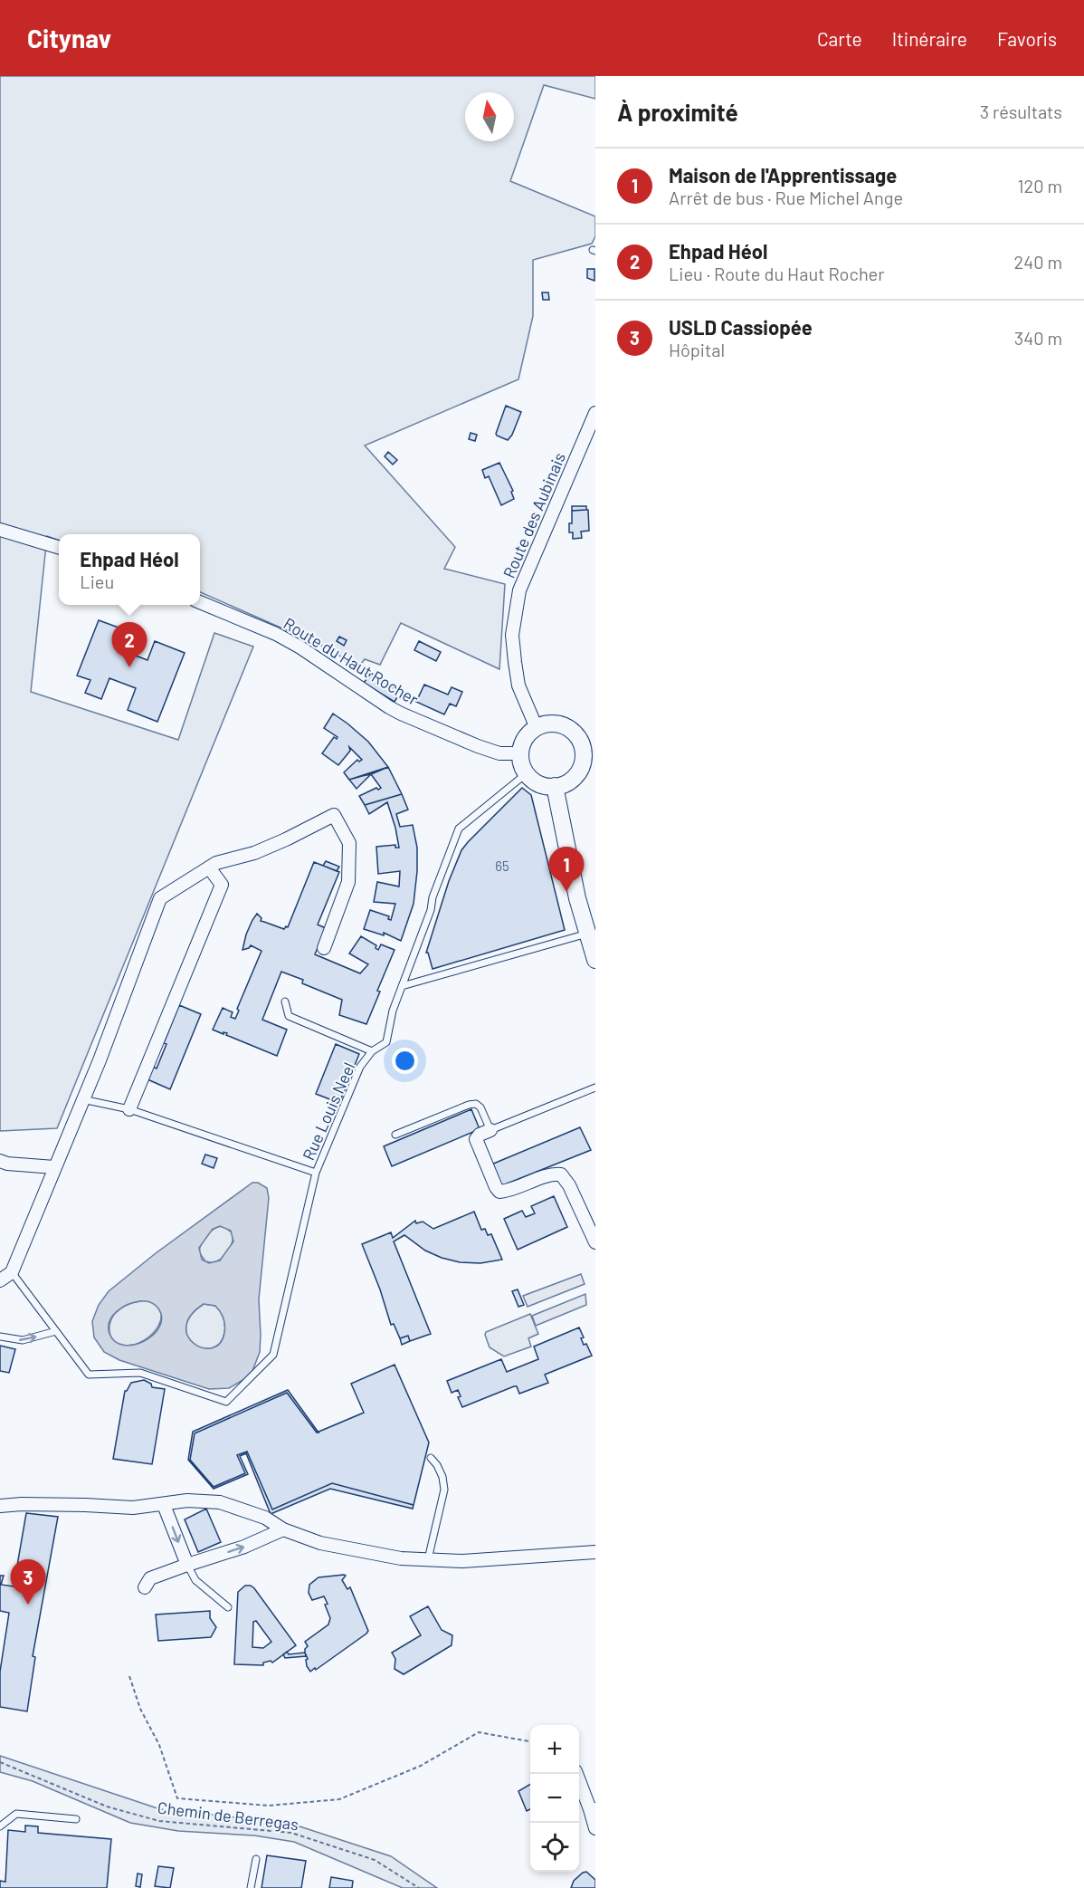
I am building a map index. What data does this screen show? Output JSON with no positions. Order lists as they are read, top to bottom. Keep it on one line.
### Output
{"streets":{"street":["Route des Aubinais","Route du Haut Rocher"],"lane":["Rue Louis Neel"],"path":["Chemin de Berregas"]},"crossings":[["Route des Aubinais","Route du Haut Rocher"],["Route des Aubinais","Rue Louis Neel"],["Route du Haut Rocher","Rue Louis Neel"]],"house_numbers":["65"],"north":"top","page":{"header":"Citynav","nav":["Carte","Itinéraire","Favoris"],"heading":["À proximité","3 résultats"],"list":[{"mark":"1","name":"Maison de l'Apprentissage","note":"Arrêt de bus · Rue Michel Ange","value":"120 m"},{"mark":"2","name":"Ehpad Héol","note":"Lieu · Route du Haut Rocher","value":"240 m"},{"mark":"3","name":"USLD Cassiopée","note":"Hôpital","value":"340 m"}],"popup":["Ehpad Héol","Lieu"],"pins":["2","1","3"],"map_buttons":["+","−"]}}
